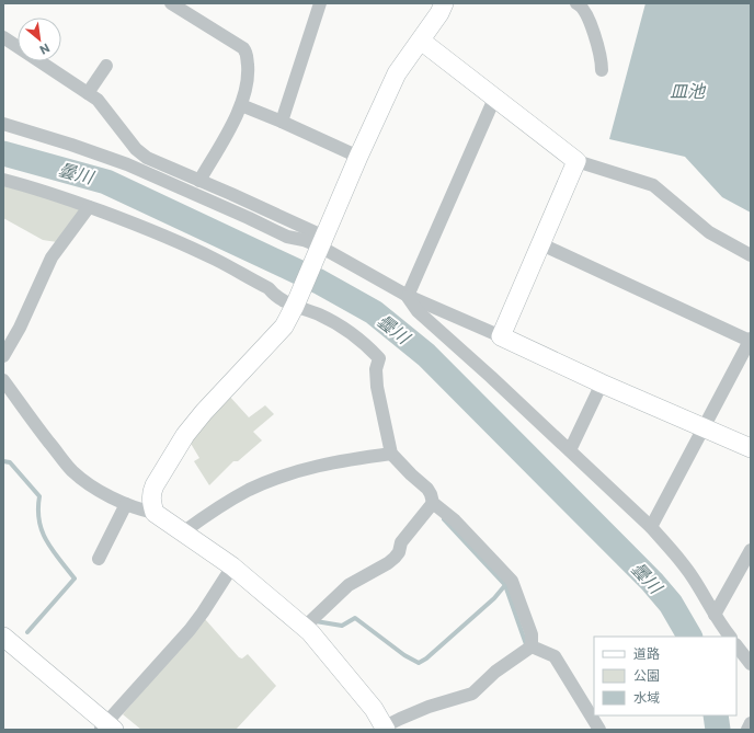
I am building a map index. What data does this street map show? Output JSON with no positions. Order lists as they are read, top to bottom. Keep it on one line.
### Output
{"water":["皿池","曇川"],"legend":["道路","公園","水域"],"north":"bottom right"}
